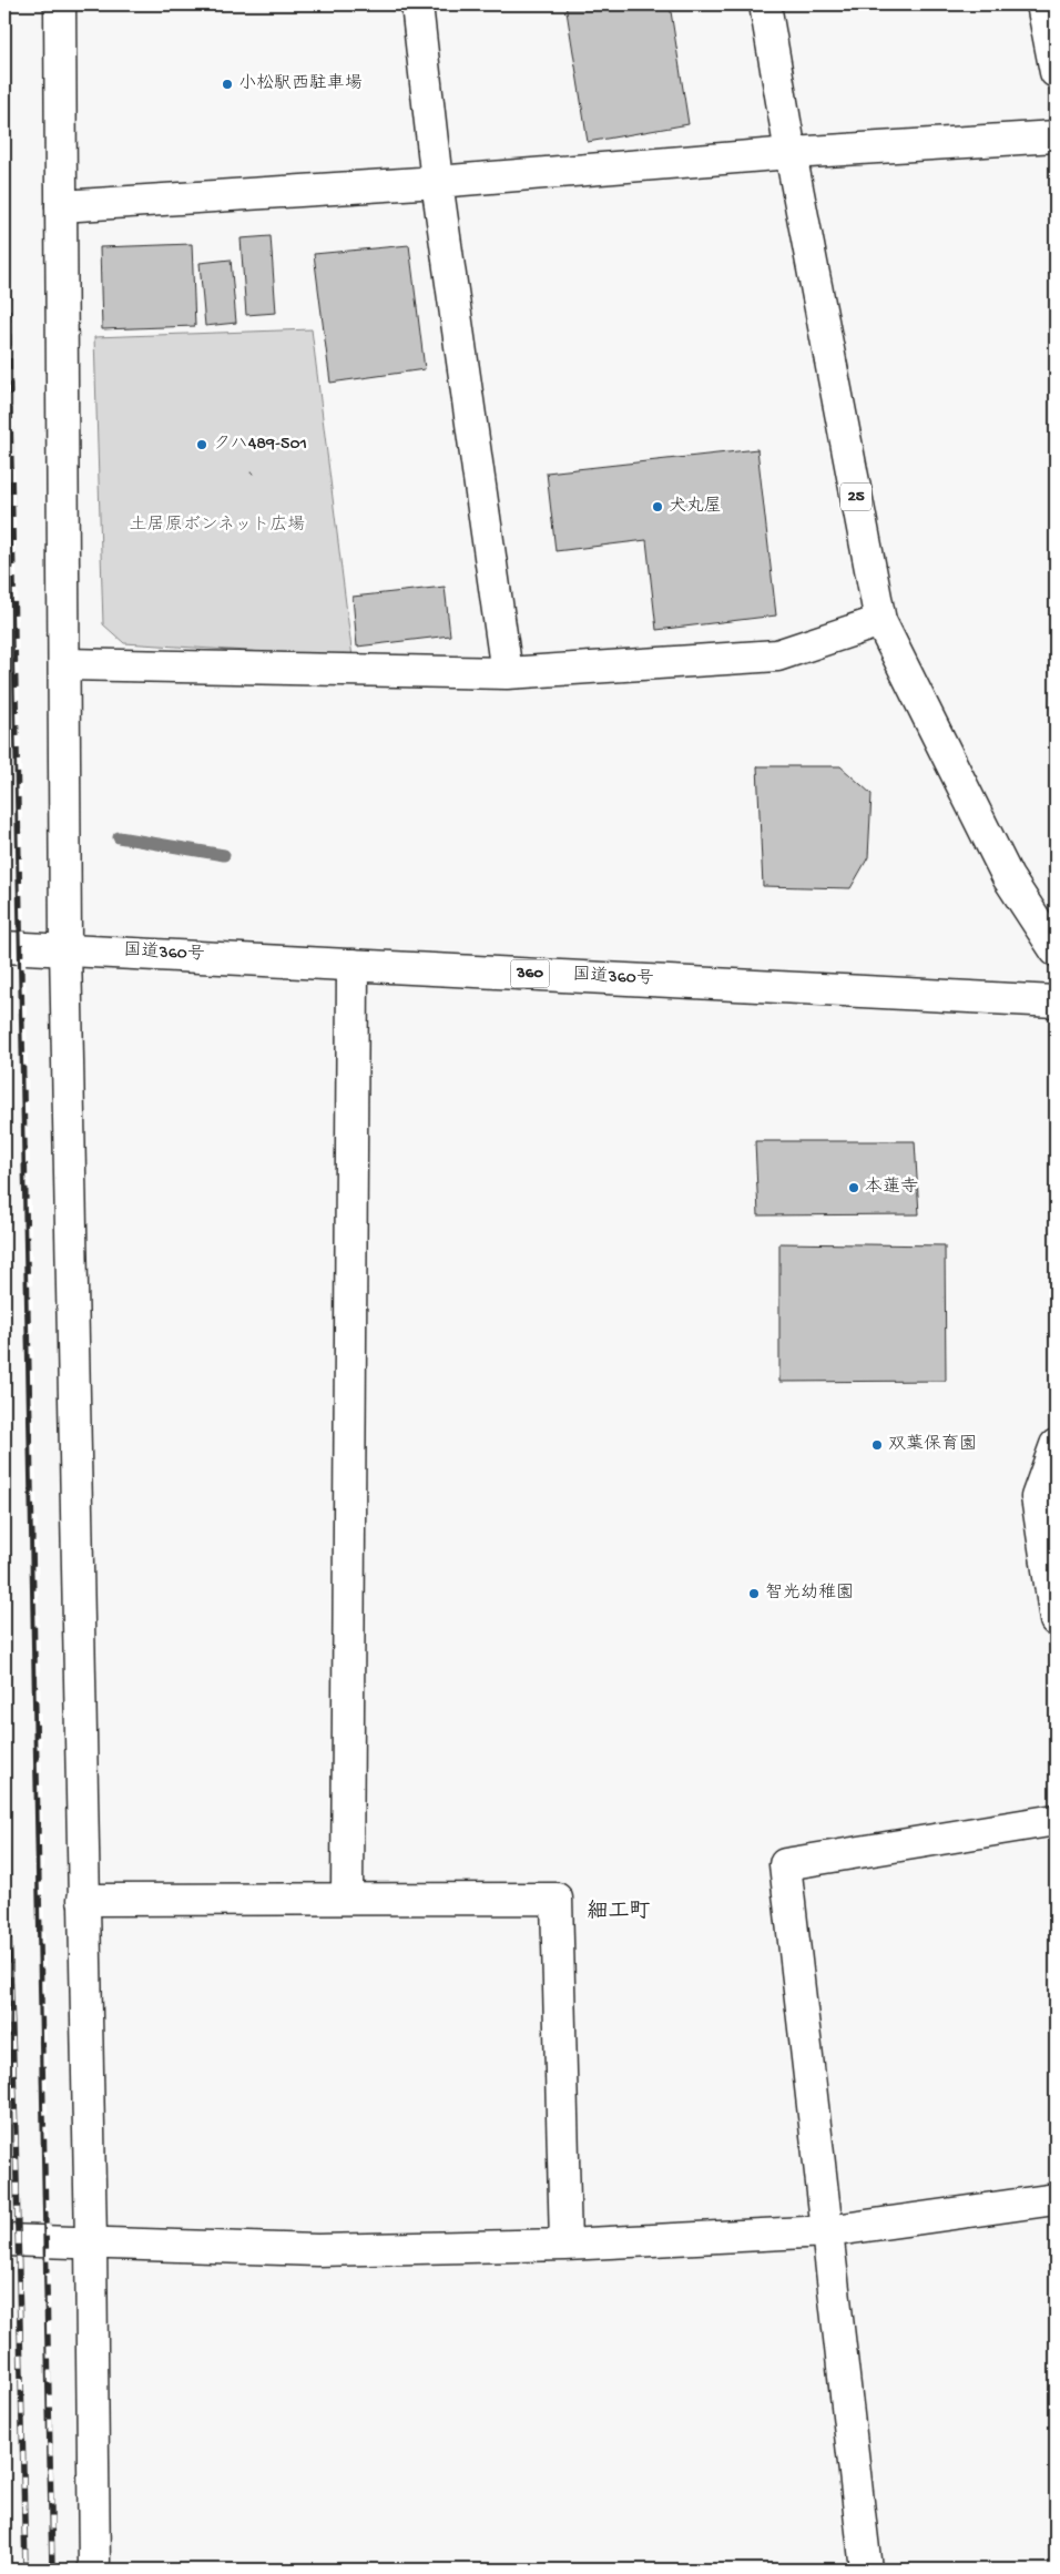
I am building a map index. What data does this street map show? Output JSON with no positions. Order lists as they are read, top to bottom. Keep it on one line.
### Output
{"streets":{"main road":["25","国道360号","360"]},"districts":["細工町"],"parks":["土居原ボンネット広場"],"places":["小松駅西駐車場","クハ489-501","犬丸屋","本蓮寺","双葉保育園","智光幼稚園"]}
